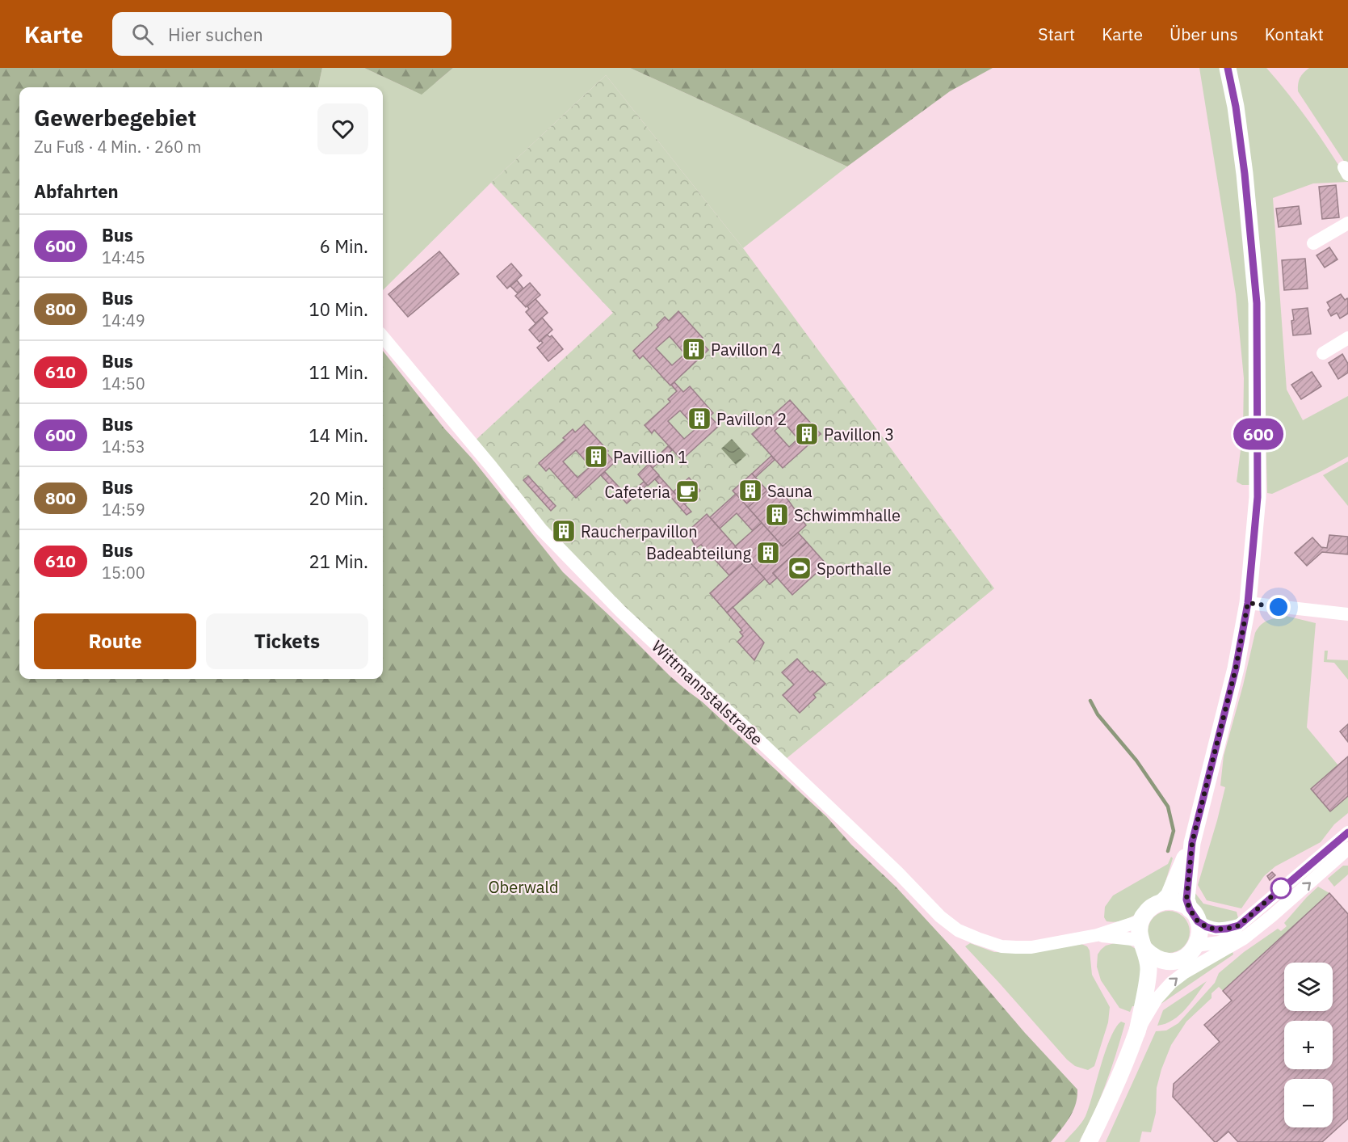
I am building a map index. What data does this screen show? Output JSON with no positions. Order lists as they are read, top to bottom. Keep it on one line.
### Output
{"streets":{"street":["Wittmannstalstraße"]},"parks":["Oberwald"],"places":{"building":["Pavillon 4","Pavillon 2","Pavillon 3","Pavillion 1","Sauna","Schwimmhalle","Raucherpavillon","Badeabteilung"],"cafe":["Cafeteria"],"sports":["Sporthalle"]},"lines":["bus line 600"],"page":{"header":"Karte","search":"Hier suchen","nav":["Start","Karte","Über uns","Kontakt"],"on_map":"600","heading":[["Gewerbegebiet","Zu Fuß · 4 Min. · 260 m"],"Abfahrten"],"list":[{"mark":"600","name":"Bus","note":"14:45","value":"6 Min."},{"mark":"800","name":"Bus","note":"14:49","value":"10 Min."},{"mark":"610","name":"Bus","note":"14:50","value":"11 Min."},{"mark":"600","name":"Bus","note":"14:53","value":"14 Min."},{"mark":"800","name":"Bus","note":"14:59","value":"20 Min."},{"mark":"610","name":"Bus","note":"15:00","value":"21 Min."}],"buttons":["Route","Tickets"],"map_buttons":["+","−"]}}
